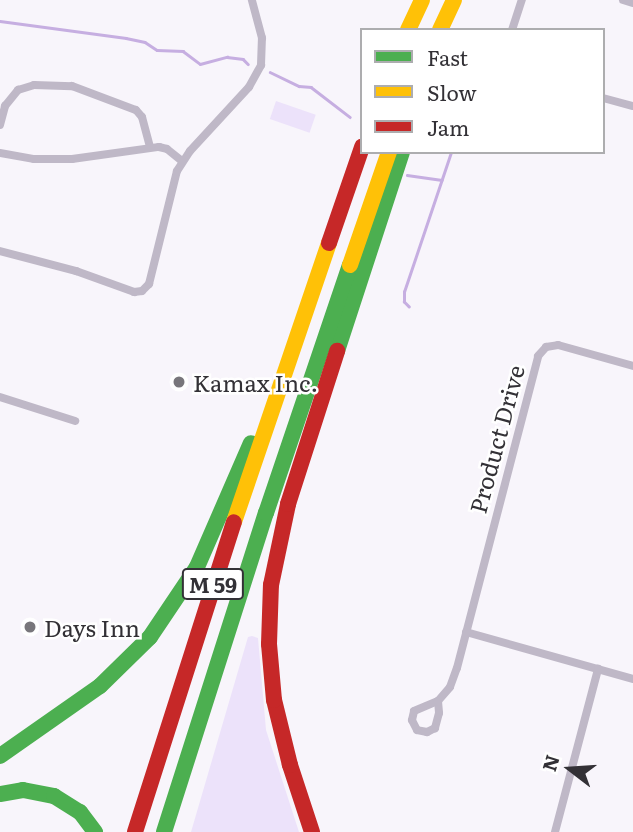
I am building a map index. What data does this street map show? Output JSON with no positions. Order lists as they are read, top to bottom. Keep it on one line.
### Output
{"streets":{"highway":["M 59"],"street":["Product Drive"]},"places":["Kamax Inc.","Days Inn"],"legend":["Fast","Slow","Jam"],"north":"left"}
